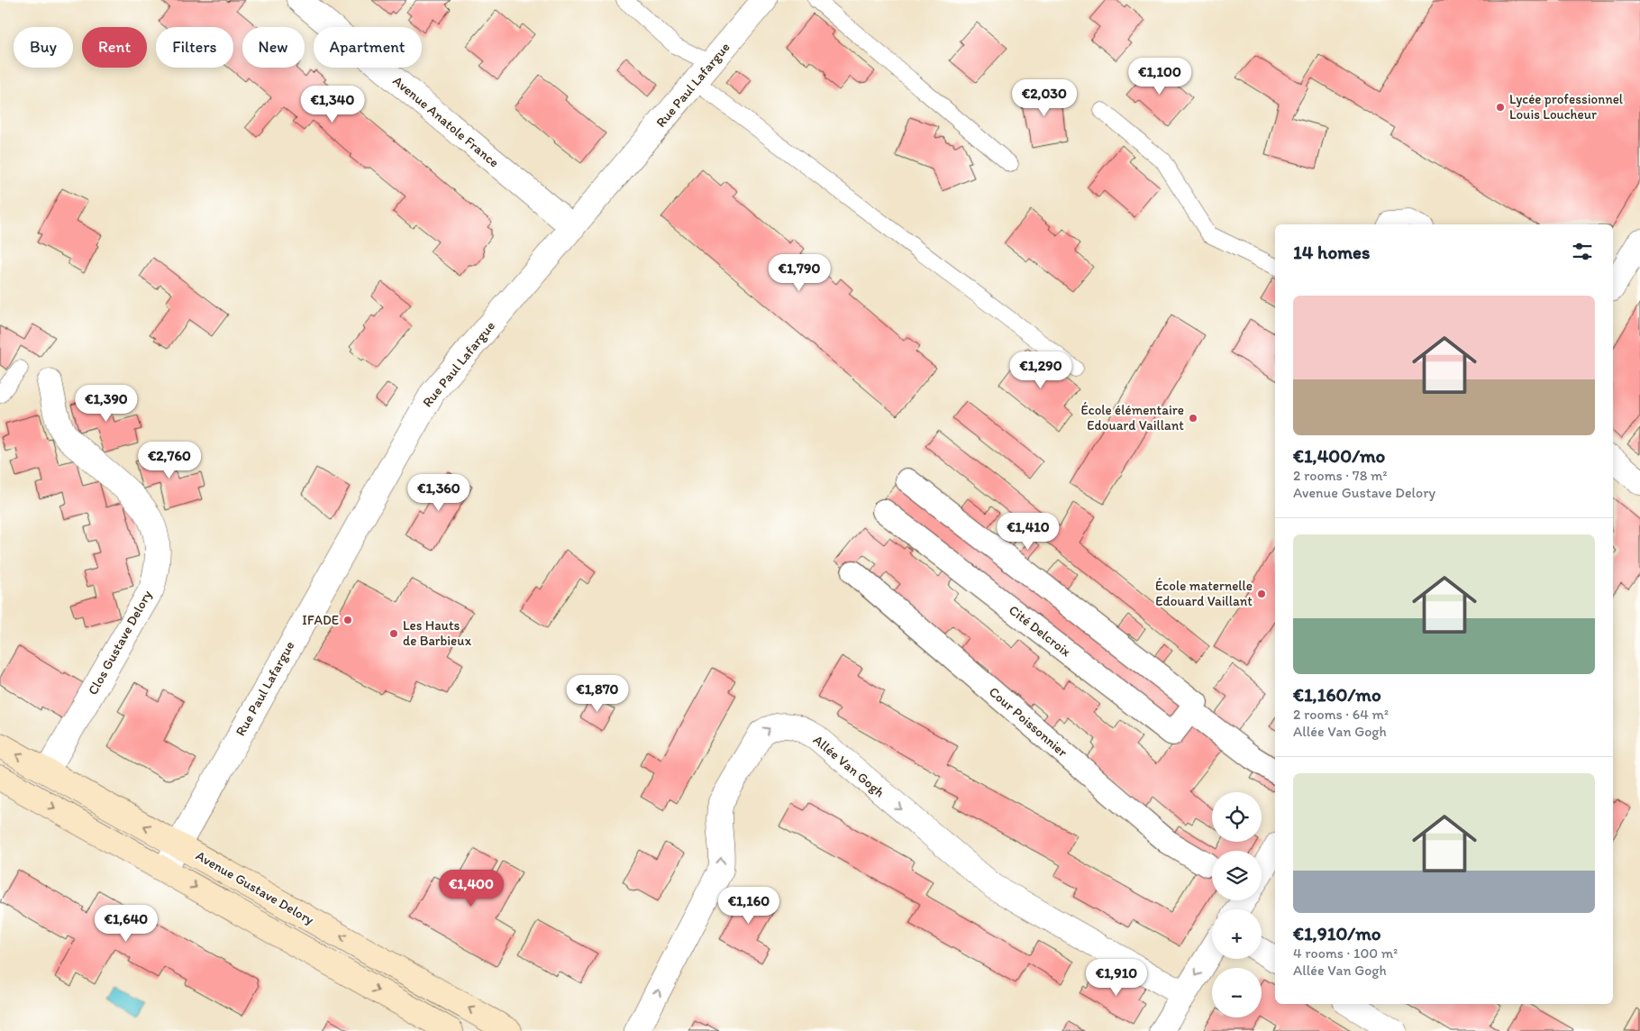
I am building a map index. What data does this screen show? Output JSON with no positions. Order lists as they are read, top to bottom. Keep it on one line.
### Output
{"streets":{"main road":["Avenue Gustave Delory"],"street":["Rue Paul Lafargue","Avenue Anatole France","Cité Delcroix","Clos Gustave Delory","Cour Poissonnier","Allée Van Gogh"]},"crossings":[["Rue Paul Lafargue","Avenue Anatole France"],["Rue Paul Lafargue","Avenue Gustave Delory"],["Clos Gustave Delory","Avenue Gustave Delory"]],"places":["Lycée professionnel Louis Loucheur","École élémentaire Edouard Vaillant","École maternelle Edouard Vaillant","IFADE","Les Hauts de Barbieux"],"page":{"chip":["Buy","Rent","Filters","New","Apartment"],"price":["€1,100","€2,030","€1,340","€1,790","€1,290","€1,390","€2,760","€1,360","€1,410","€1,870","€1,400","€1,160","€1,640","€1,910"],"heading":"14 homes","list":[{"name":"€1,400/mo","note":"2 rooms · 78 m² · Avenue Gustave Delory"},{"name":"€1,160/mo","note":"2 rooms · 64 m² · Allée Van Gogh"},{"name":"€1,910/mo","note":"4 rooms · 100 m² · Allée Van Gogh"}],"map_buttons":["+","−"]}}
